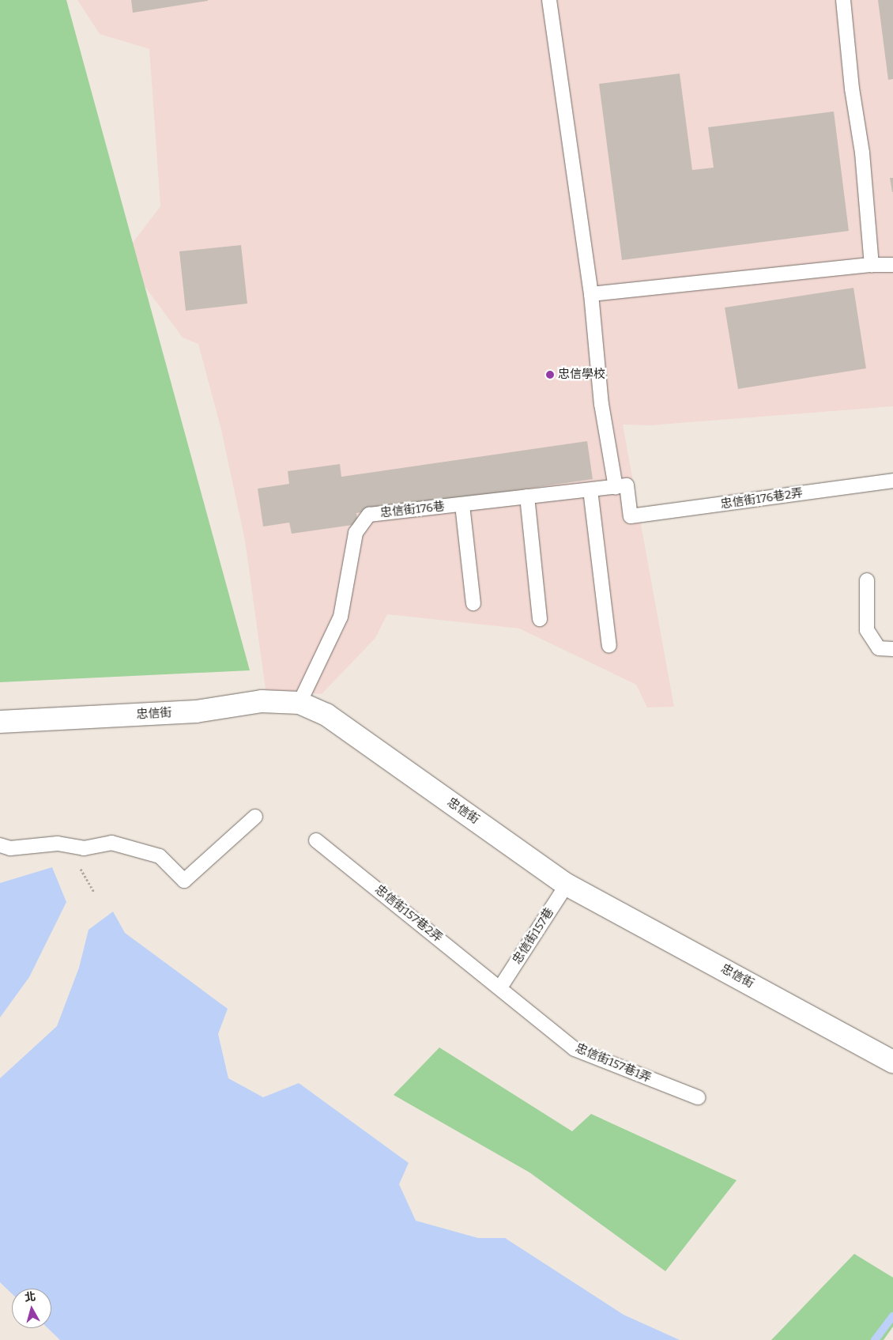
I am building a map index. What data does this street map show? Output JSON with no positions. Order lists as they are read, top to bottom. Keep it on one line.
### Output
{"streets":{"street":["忠信街"],"lane":["忠信街176巷2弄","忠信街176巷","忠信街157巷2弄","忠信街157巷","忠信街157巷1弄"]},"crossings":[["忠信街176巷2弄","忠信街176巷"],["忠信街176巷","忠信街"],["忠信街","忠信街157巷"],["忠信街157巷2弄","忠信街157巷"],["忠信街157巷2弄","忠信街157巷1弄"],["忠信街157巷","忠信街157巷1弄"]],"places":["忠信學校"],"north":"top"}
